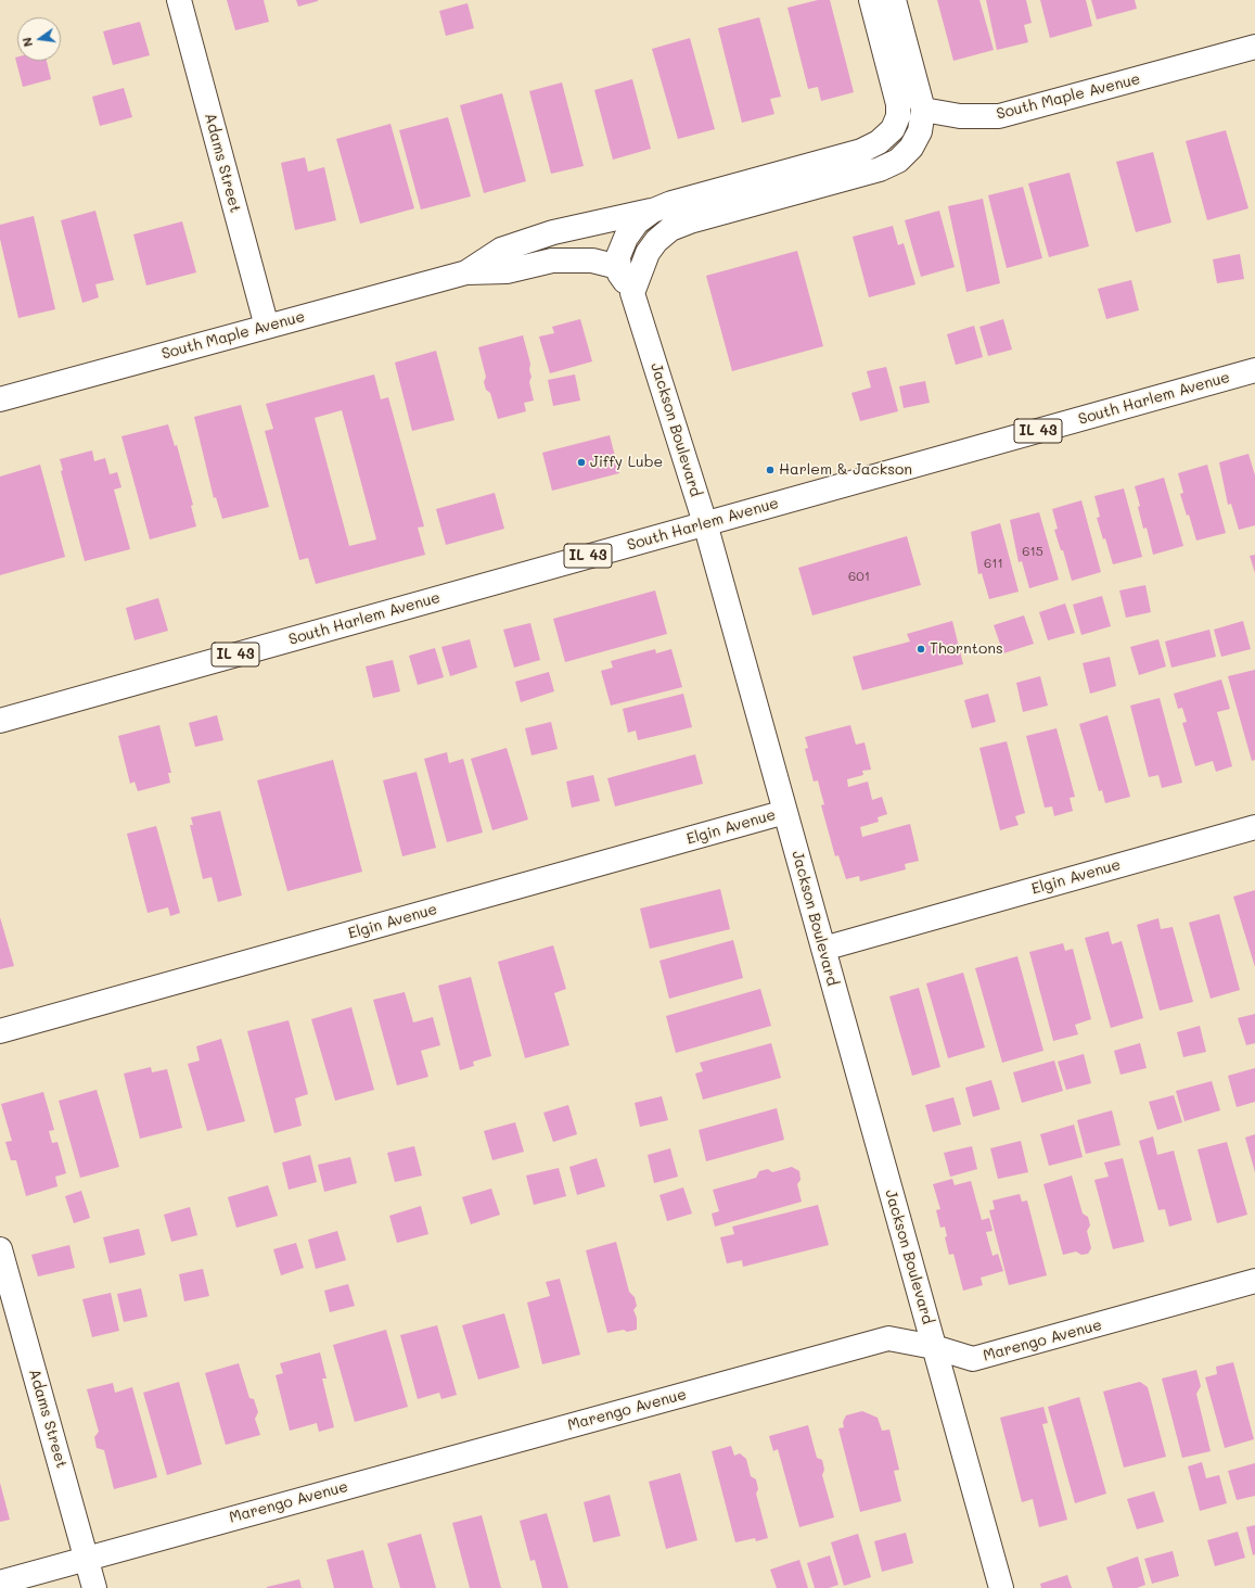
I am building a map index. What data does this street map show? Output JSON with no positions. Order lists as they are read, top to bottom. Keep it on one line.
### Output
{"streets":{"street":["South Maple Avenue","Adams Street","South Harlem Avenue","Jackson Boulevard","IL 43","Elgin Avenue","Marengo Avenue"]},"crossings":[["South Maple Avenue","Adams Street"],["Adams Street","Marengo Avenue"],["South Harlem Avenue","Jackson Boulevard"],["Jackson Boulevard","Elgin Avenue"],["Jackson Boulevard","Marengo Avenue"]],"places":["Jiffy Lube","Harlem & Jackson","Thorntons"],"house_numbers":["615","611","601"],"north":"left"}
